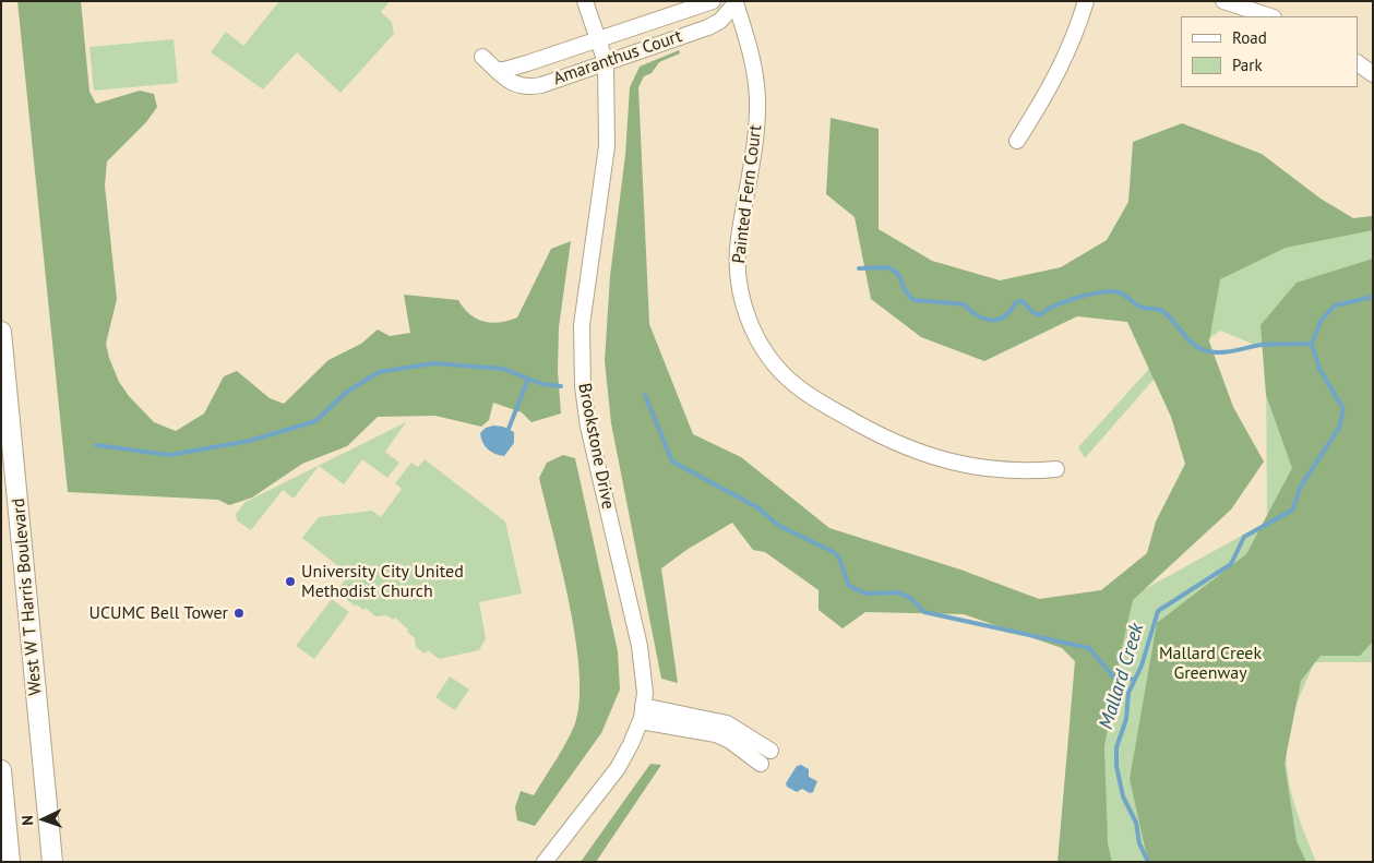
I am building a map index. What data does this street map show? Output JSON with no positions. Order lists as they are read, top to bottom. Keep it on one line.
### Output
{"streets":{"main road":["West W T Harris Boulevard"],"street":["Amaranthus Court","Painted Fern Court","Brookstone Drive"]},"crossings":[["Amaranthus Court","Painted Fern Court"],["Amaranthus Court","Brookstone Drive"]],"water":["Mallard Creek"],"parks":["Mallard Creek Greenway"],"places":["University City United Methodist Church","UCUMC Bell Tower"],"legend":["Road","Park"],"north":"left"}
